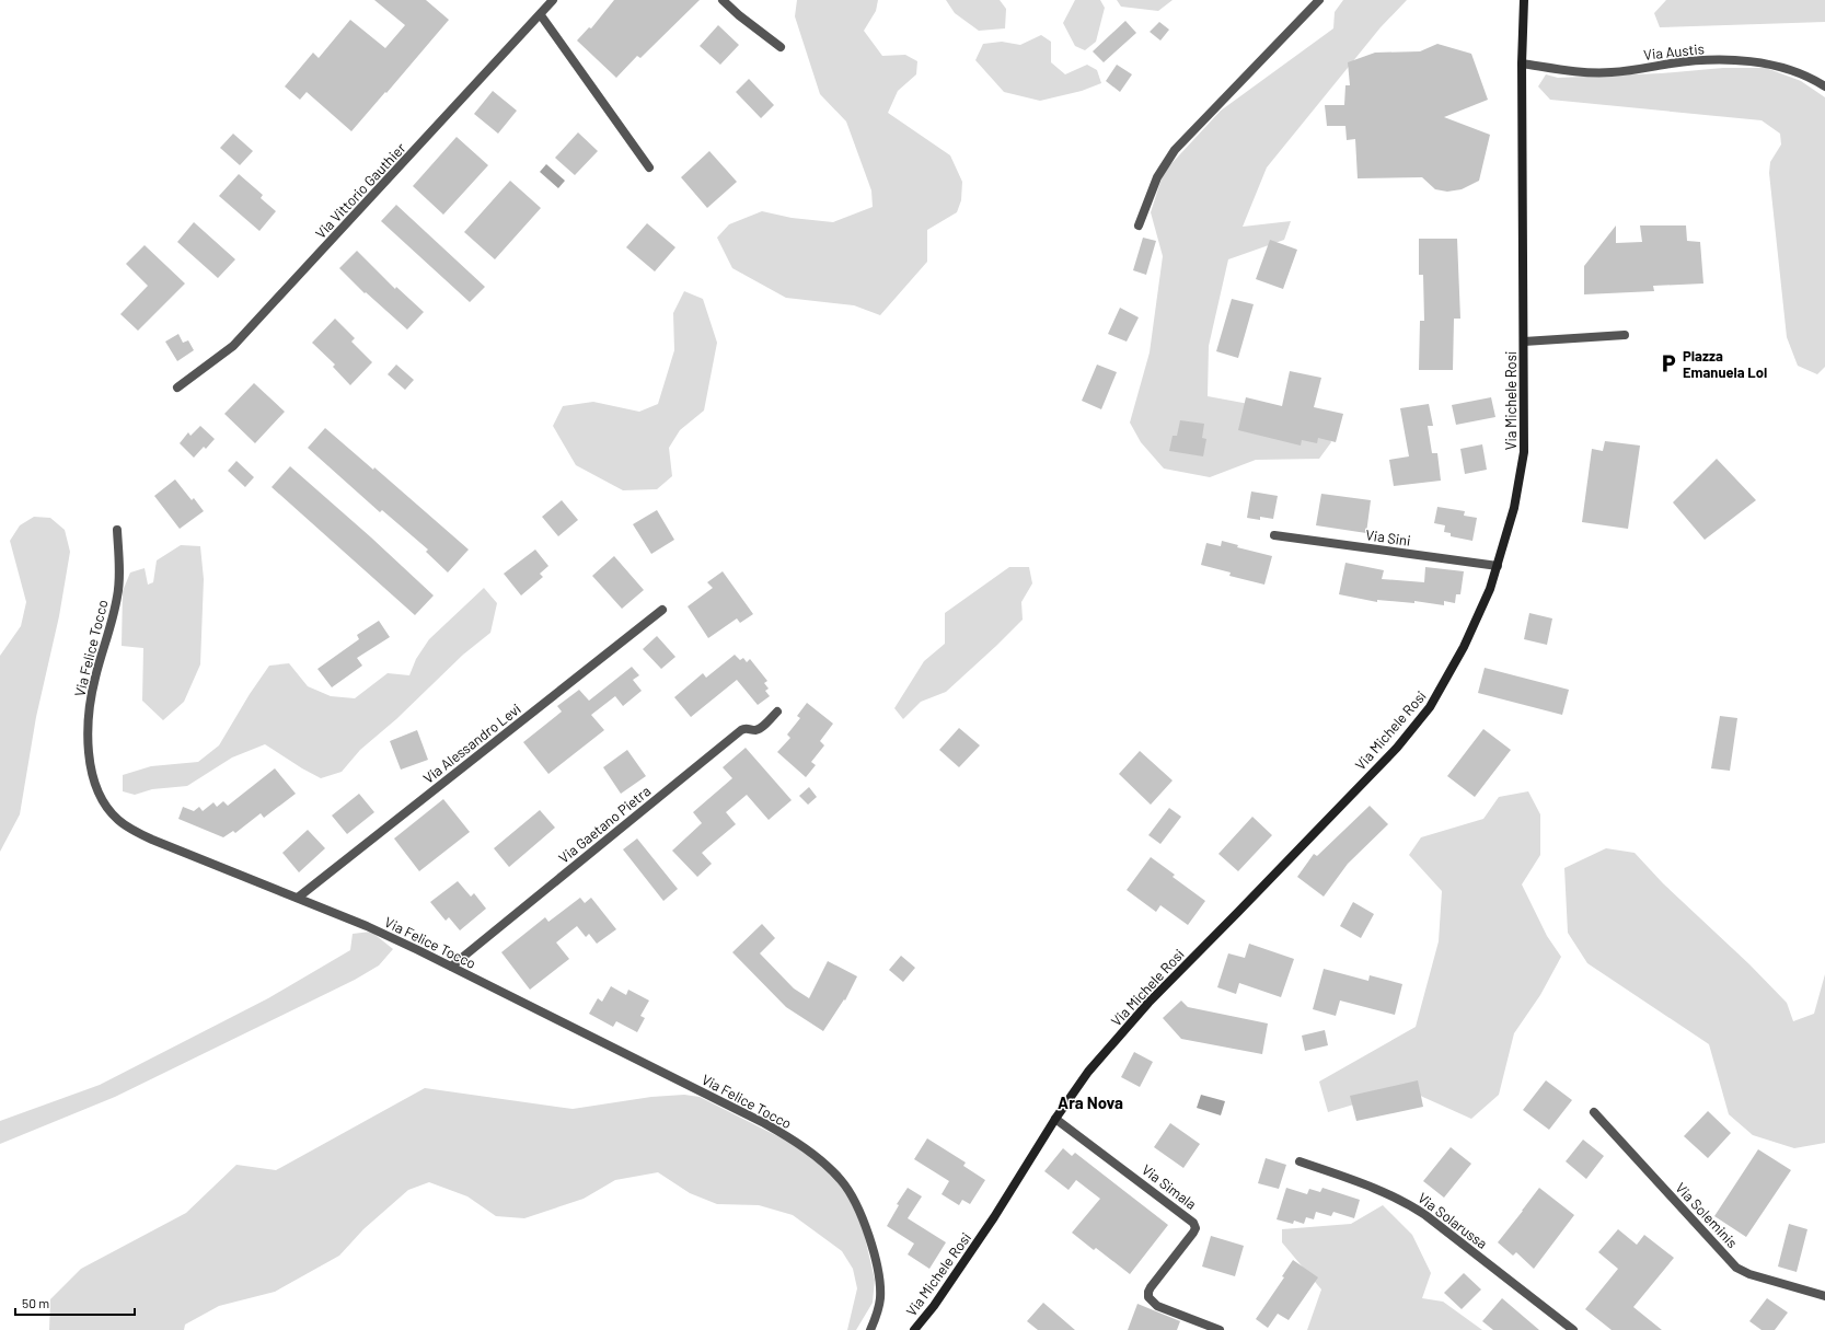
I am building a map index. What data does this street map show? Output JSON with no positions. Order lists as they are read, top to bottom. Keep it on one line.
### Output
{"streets":{"street":["Via Austis","Via Vittorio Gauthier","Via Michele Rosi","Via Sini","Via Felice Tocco","Via Alessandro Levi","Via Gaetano Pietra","Via Simala","Via Soleminis","Via Solarussa"]},"crossings":[["Via Austis","Via Michele Rosi"],["Via Michele Rosi","Via Sini"],["Via Michele Rosi","Via Simala"],["Via Felice Tocco","Via Alessandro Levi"],["Via Felice Tocco","Via Gaetano Pietra"]],"districts":["Ara Nova"],"places":{"parking":["Piazza Emanuela Loi"]},"scale_bar":"50 m"}
